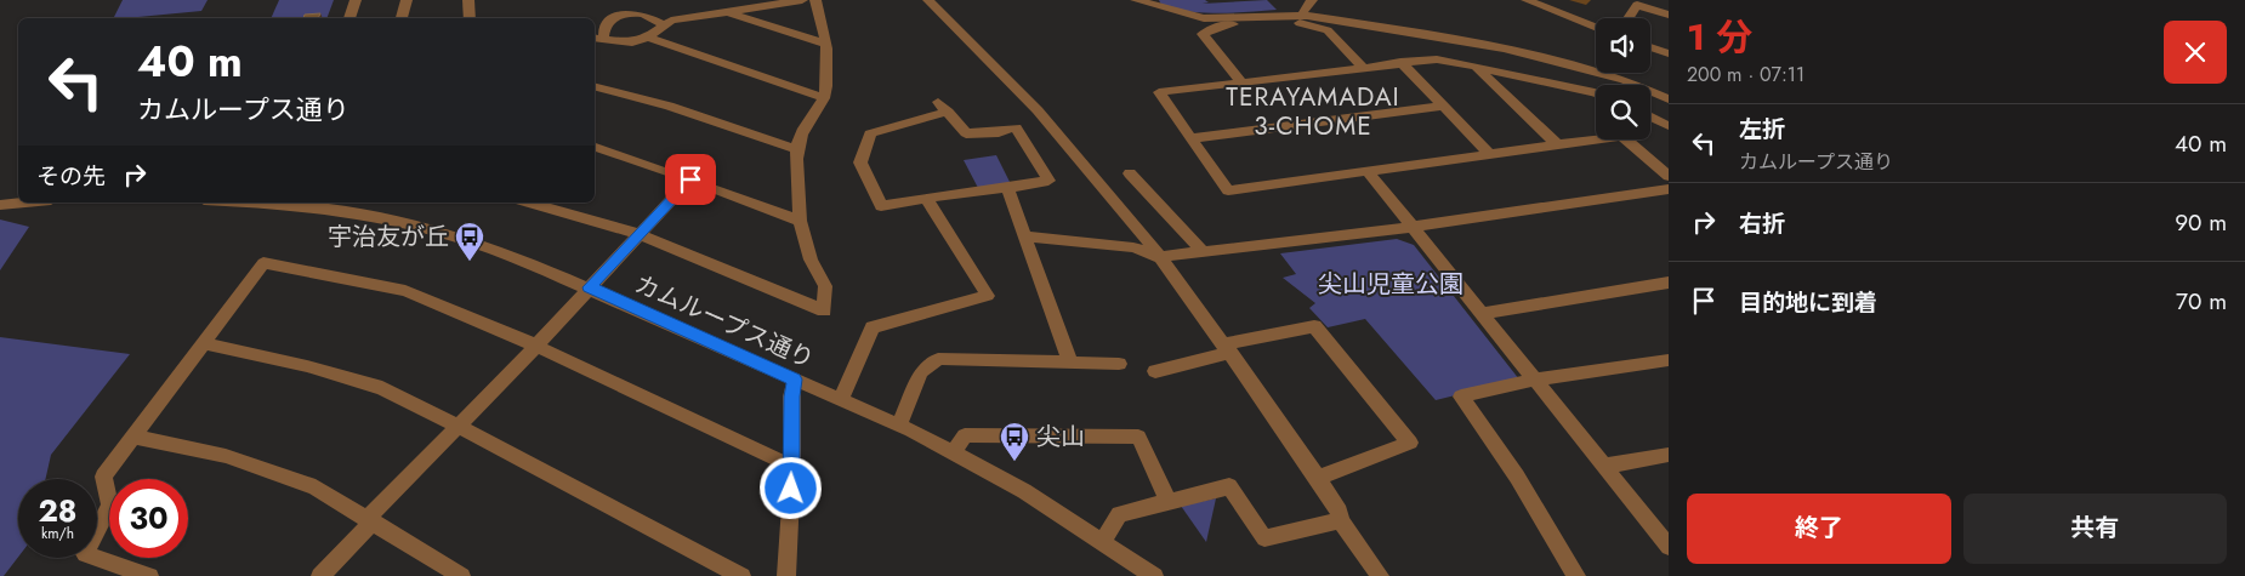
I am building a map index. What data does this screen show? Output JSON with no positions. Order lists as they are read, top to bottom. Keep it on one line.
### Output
{"streets":{"street":["カムループス通り"]},"districts":["TERAYAMADAI 3-CHOME"],"parks":["尖山児童公園"],"places":{"bus stop":["宇治友が丘","尖山"]},"page":{"heading":["1 分","200 m · 07:11"],"turn":["40 m","カムループス通り"],"list":[{"name":"左折","note":"カムループス通り","value":"40 m"},{"name":"右折","value":"90 m"},{"name":"目的地に到着","value":"70 m"}],"then":"その先","speed":"28 km/h","limit":"30","buttons":["終了","共有"]}}
